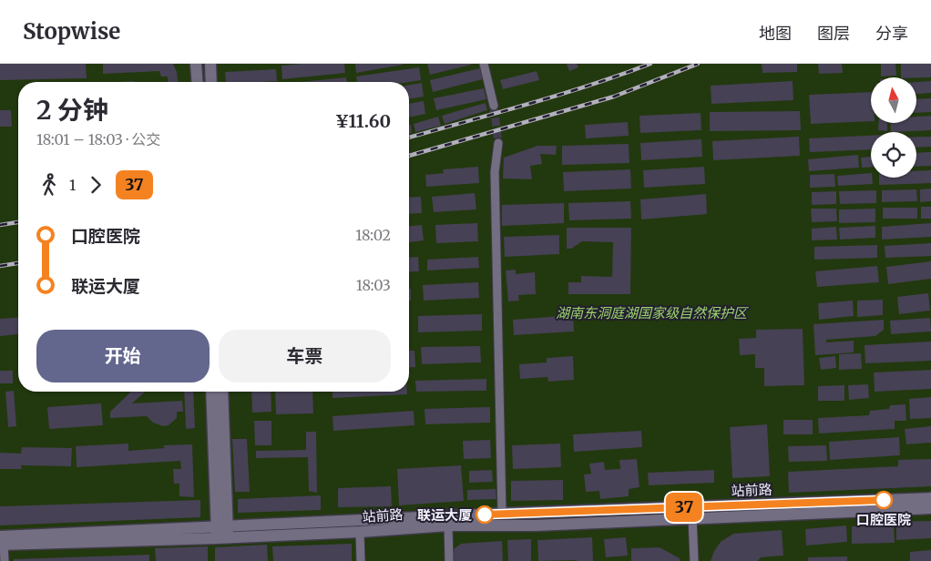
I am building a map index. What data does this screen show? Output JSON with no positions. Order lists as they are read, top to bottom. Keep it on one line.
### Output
{"streets":{"main road":["站前路"]},"parks":["湖南东洞庭湖国家级自然保护区"],"places":["口腔医院","联运大厦"],"lines":["bus line 37"],"north":"top","page":{"header":"Stopwise","nav":["地图","图层","分享"],"on_map":"37","heading":["2 分钟","18:01 – 18:03 · 公交","¥11.60"],"legs":["1","37"],"list":[{"name":"口腔医院","value":"18:02"},{"name":"联运大厦","value":"18:03"}],"buttons":["开始","车票"]}}
